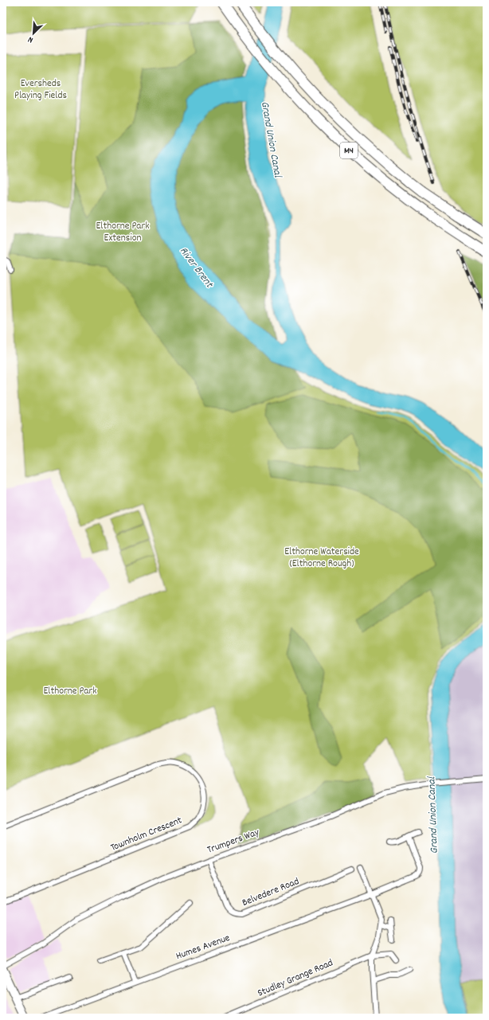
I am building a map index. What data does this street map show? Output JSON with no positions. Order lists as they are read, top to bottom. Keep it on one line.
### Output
{"streets":{"highway":["M4"],"street":["Townholm Crescent","Trumpers Way","Belvedere Road","Humes Avenue","Studley Grange Road"]},"crossings":[["Trumpers Way","Belvedere Road"]],"water":["Grand Union Canal","River Brent"],"parks":["Eversheds Playing Fields","Elthorne Park Extension","Elthorne Waterside (Elthorne Rough)","Elthorne Park"],"north":"bottom left"}
